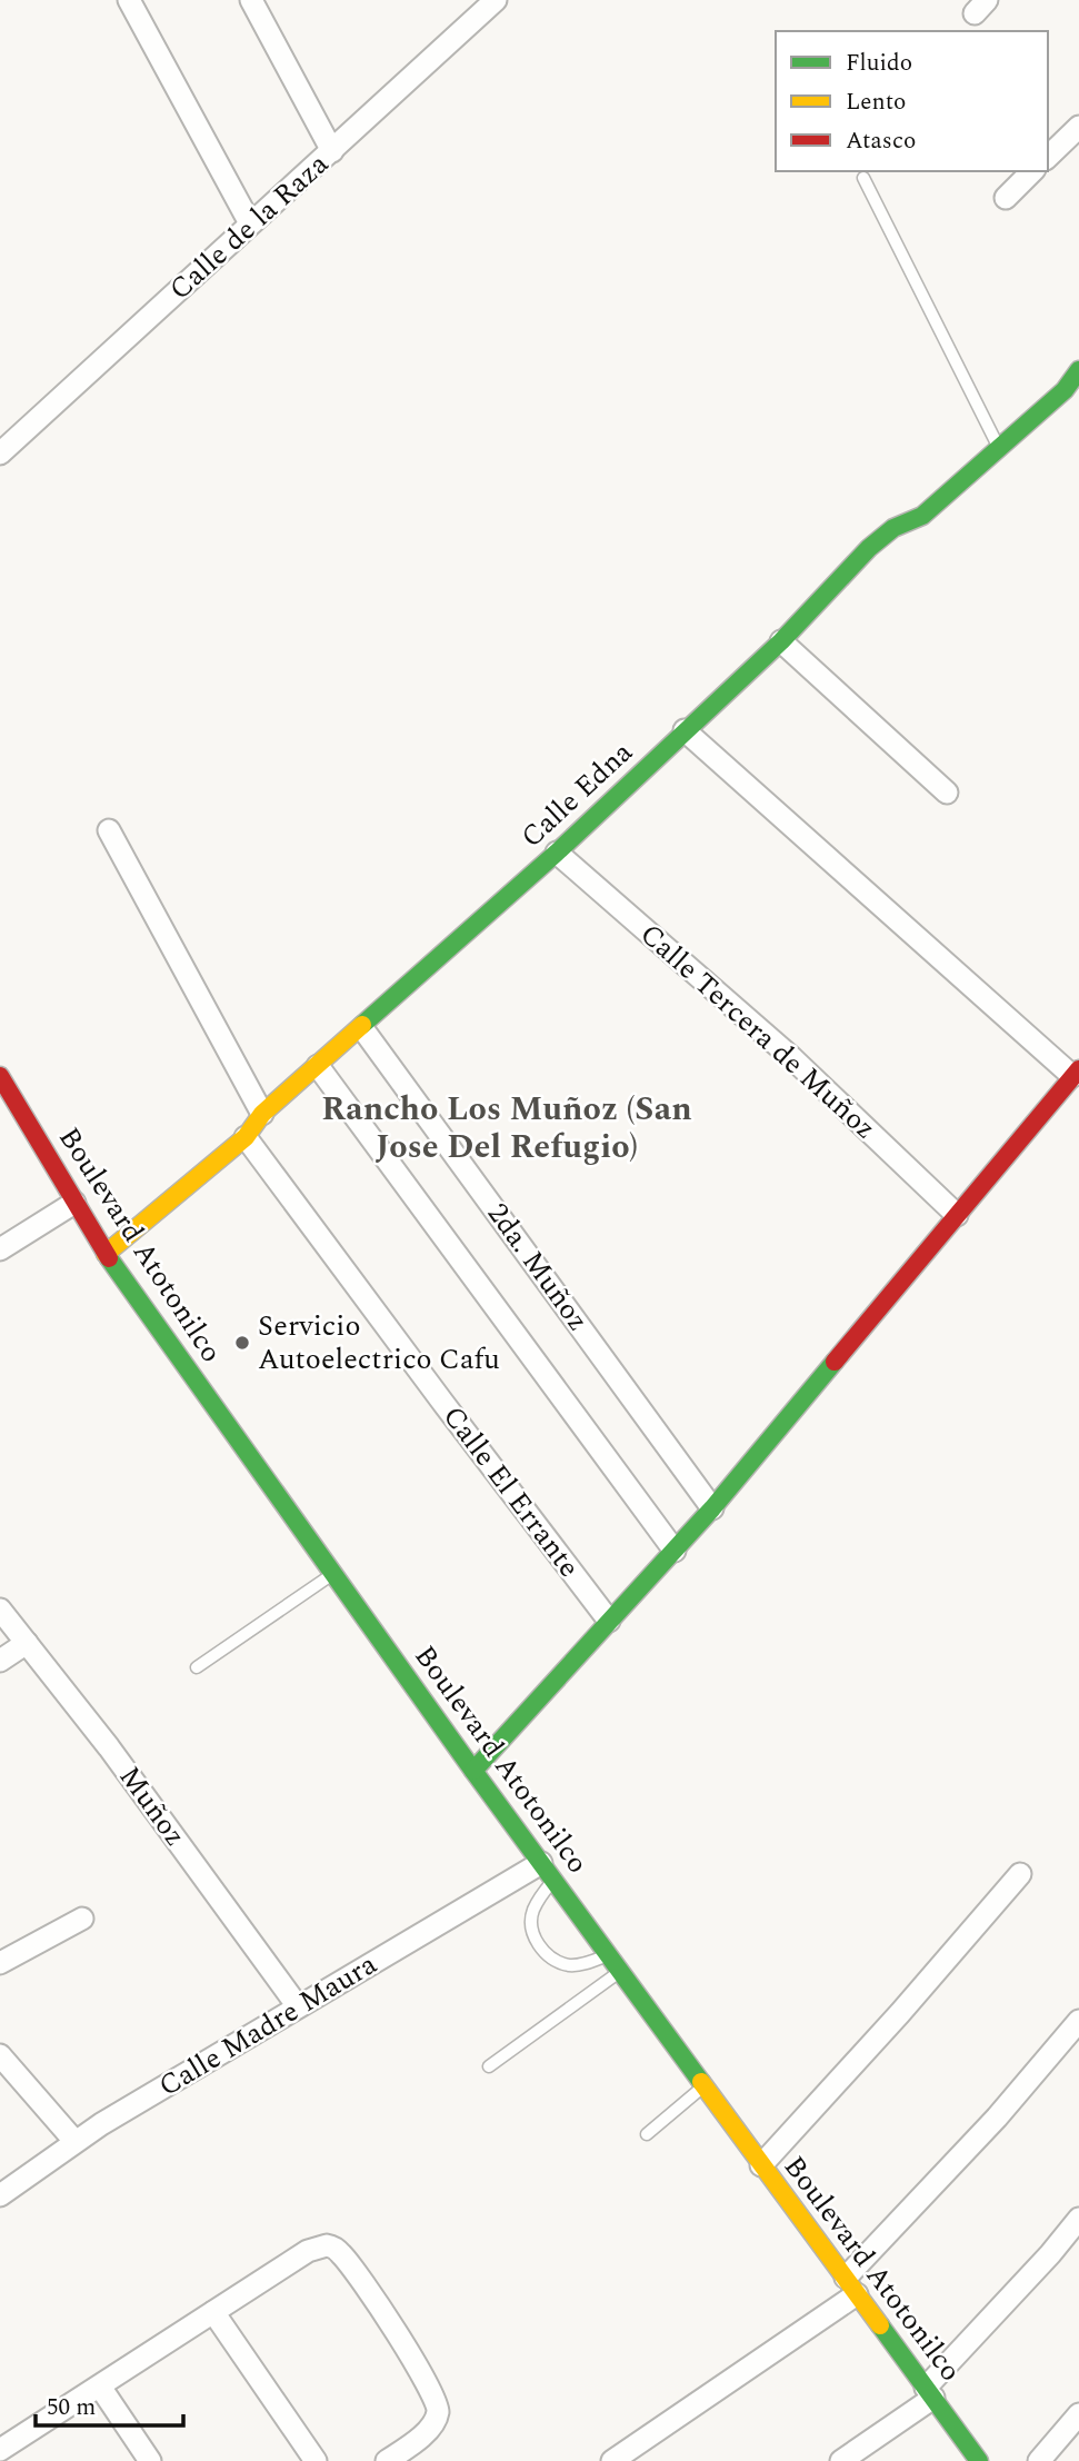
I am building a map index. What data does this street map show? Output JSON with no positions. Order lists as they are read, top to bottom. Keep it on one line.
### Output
{"streets":{"street":["Calle de la Raza","Calle Edna","Calle Tercera de Muñoz","Boulevard Atotonilco","2da. Muñoz","Calle El Errante","Muñoz","Calle Madre Maura"]},"crossings":[["Calle Edna","Calle Tercera de Muñoz"],["Calle Edna","Boulevard Atotonilco"],["Calle Edna","2da. Muñoz"],["Calle Edna","Calle El Errante"],["Boulevard Atotonilco","Calle Madre Maura"],["Muñoz","Calle Madre Maura"]],"districts":["Rancho Los Muñoz (San Jose Del Refugio)"],"places":["Servicio Autoelectrico Cafu"],"legend":["Fluido","Lento","Atasco"],"scale_bar":"50 m"}
